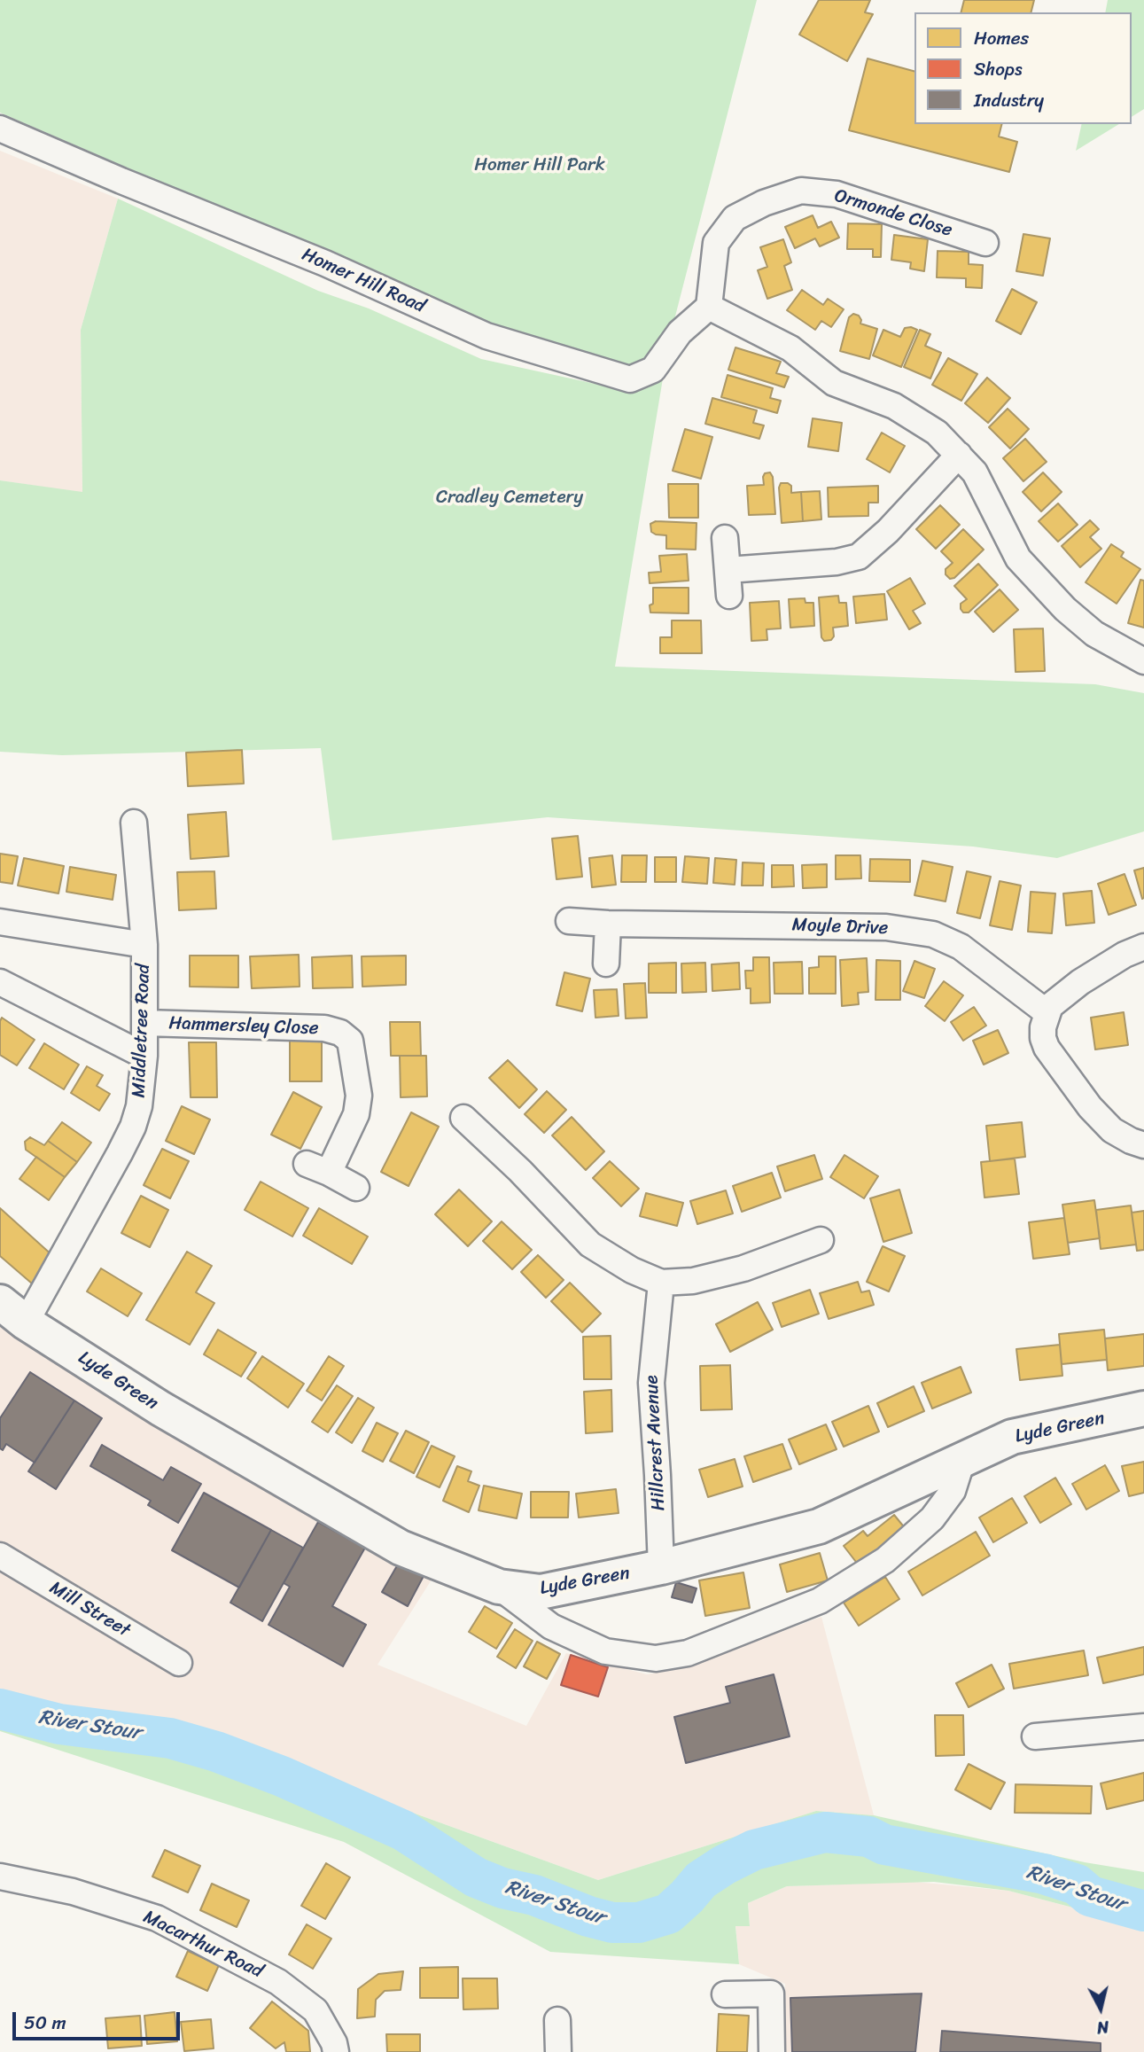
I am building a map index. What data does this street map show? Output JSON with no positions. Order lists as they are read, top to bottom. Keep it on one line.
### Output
{"streets":{"street":["Ormonde Close","Homer Hill Road","Moyle Drive","Hammersley Close","Middletree Road","Lyde Green","Hillcrest Avenue","Mill Street","Macarthur Road"]},"crossings":[["Ormonde Close","Homer Hill Road"],["Hammersley Close","Middletree Road"],["Middletree Road","Lyde Green"],["Lyde Green","Hillcrest Avenue"]],"water":["River Stour"],"parks":["Homer Hill Park","Cradley Cemetery"],"legend":["Homes","Shops","Industry"],"scale_bar":"50 m","north":"bottom"}
